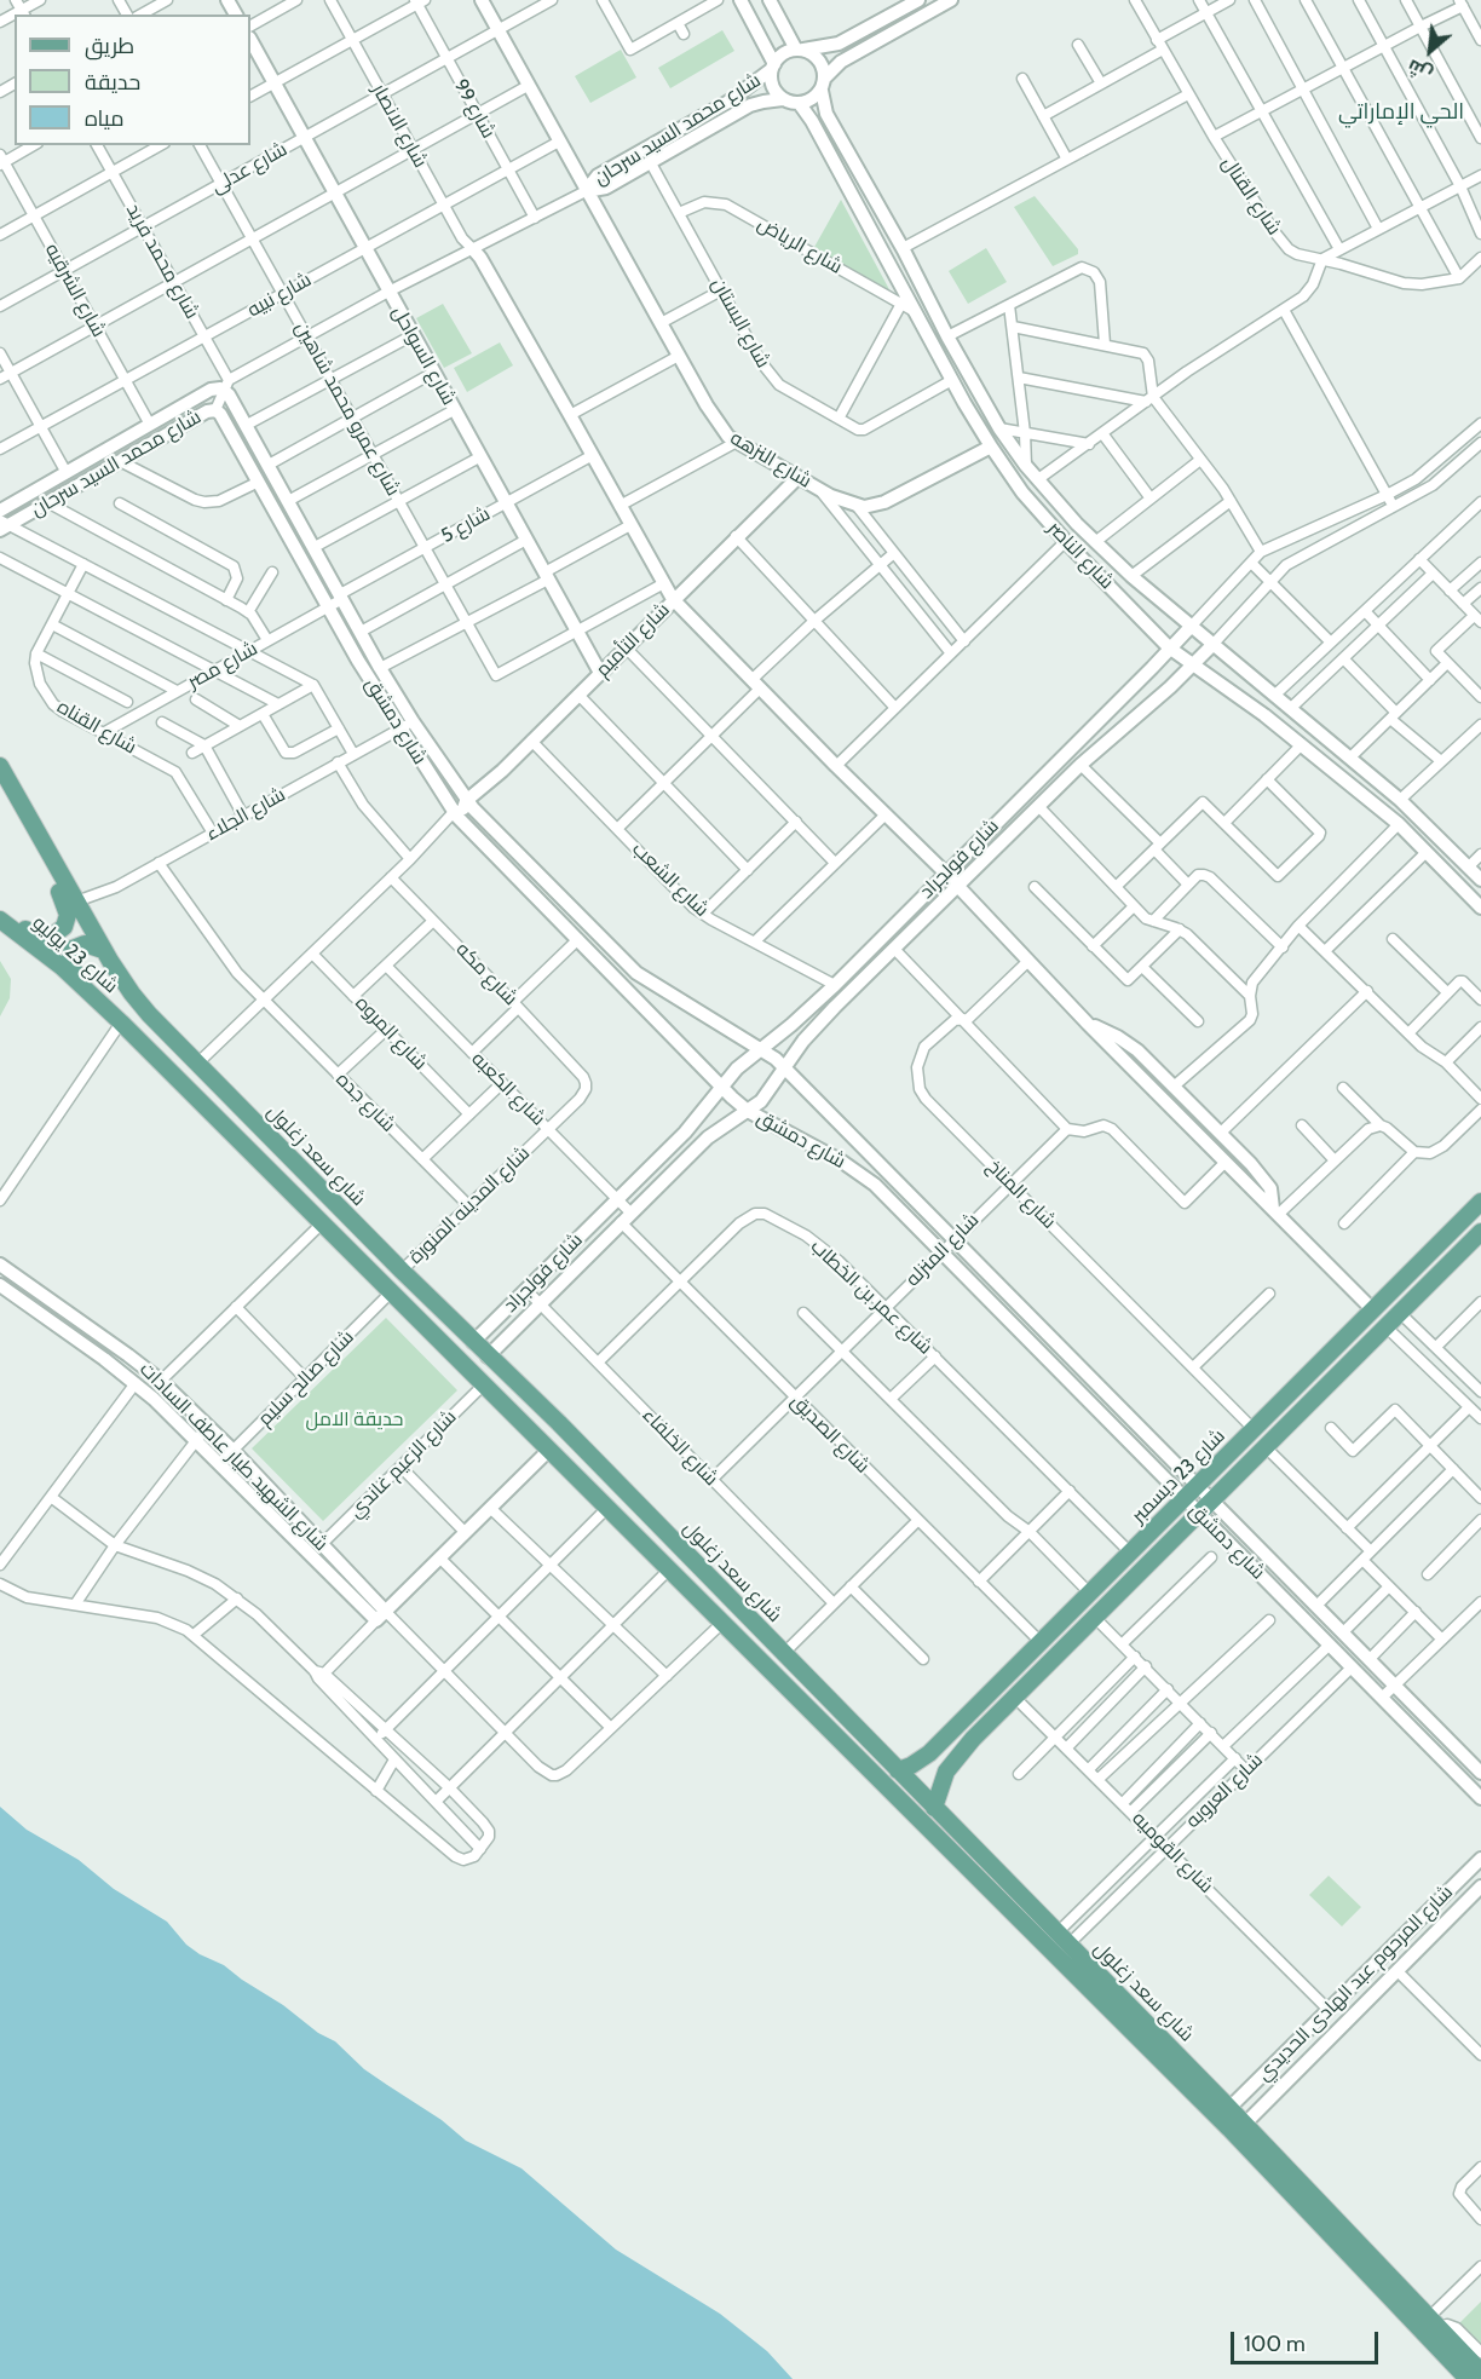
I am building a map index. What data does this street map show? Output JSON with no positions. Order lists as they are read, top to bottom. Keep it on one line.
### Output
{"streets":{"main road":["شارع 23 يوليو","شارع سعد زغلول","شارع 23 ديسمبر"],"street":["شارع 99","شارع الانصار","شارع محمد السيد سرحان","شارع عدلى","شارع القنال","شارع الرياض","شارع محمد فريد","شارع الشرقيه","شارع نبيه","شارع البستان","شارع السواحل","شارع عمرو محمد شاهين","شارع النزهه","شارع 5","شارع الناصر","شارع التأميم","شارع مصر","شارع دمشق","شارع القناه","شارع الجلاء","شارع فولجراد","شارع الشعب","شارع مكه","شارع المروه","شارع الكعبه","شارع جده","شارع المناخ","شارع المدينه المنورة","شارع المنزله","شارع عمر بن الخطاب","شارع صالح سليم","شارع الصديق","شارع الخلفاء","شارع الشهيد طيار عاطف السادات","شارع الزعيم غاندي","شارع العروبه","شارع القوميه","شارع المرحوم عبد الهادى الحديدي"]},"crossings":[["شارع 99","شارع محمد السيد سرحان"],["شارع 99","شارع عدلى"],["شارع 99","شارع نبيه"],["شارع الانصار","شارع محمد السيد سرحان"],["شارع الانصار","شارع عدلى"],["شارع الانصار","شارع نبيه"],["شارع محمد السيد سرحان","شارع محمد فريد"],["شارع محمد السيد سرحان","شارع الشرقيه"],["شارع محمد السيد سرحان","شارع البستان"],["شارع محمد السيد سرحان","شارع السواحل"],["شارع محمد السيد سرحان","شارع عمرو محمد شاهين"],["شارع محمد السيد سرحان","شارع النزهه"],["شارع محمد السيد سرحان","شارع الناصر"],["شارع محمد السيد سرحان","شارع دمشق"],["شارع عدلى","شارع محمد فريد"],["شارع عدلى","شارع الشرقيه"],["شارع عدلى","شارع السواحل"],["شارع عدلى","شارع عمرو محمد شاهين"],["شارع عدلى","شارع النزهه"],["شارع الرياض","شارع البستان"],["شارع الرياض","شارع الناصر"],["شارع محمد فريد","شارع نبيه"],["شارع محمد فريد","شارع دمشق"],["شارع الشرقيه","شارع نبيه"],["شارع نبيه","شارع السواحل"],["شارع نبيه","شارع عمرو محمد شاهين"],["شارع نبيه","شارع النزهه"],["شارع البستان","شارع الناصر"],["شارع السواحل","شارع عمرو محمد شاهين"],["شارع السواحل","شارع 5"],["شارع السواحل","شارع التأميم"],["شارع عمرو محمد شاهين","شارع 5"],["شارع النزهه","شارع التأميم"],["شارع 5","شارع مصر"],["شارع 5","شارع دمشق"],["شارع الناصر","شارع فولجراد"],["شارع التأميم","شارع دمشق"],["شارع التأميم","شارع الشعب"],["شارع التأميم","شارع مكه"],["شارع التأميم","شارع المروه"],["شارع التأميم","شارع جده"],["شارع التأميم","شارع سعد زغلول"],["شارع مصر","شارع دمشق"],["شارع مصر","شارع القناه"],["شارع دمشق","شارع الجلاء"],["شارع دمشق","شارع فولجراد"],["شارع دمشق","شارع المنزله"],["شارع دمشق","شارع 23 ديسمبر"],["شارع دمشق","شارع العروبه"],["شارع القناه","شارع الجلاء"],["شارع الجلاء","شارع جده"],["شارع الجلاء","شارع سعد زغلول"],["شارع فولجراد","شارع الشعب"],["شارع فولجراد","شارع الكعبه"],["شارع فولجراد","شارع سعد زغلول"],["شارع فولجراد","شارع الصديق"],["شارع فولجراد","شارع الخلفاء"],["شارع 23 يوليو","شارع سعد زغلول"],["شارع مكه","شارع المدينه المنورة"],["شارع الكعبه","شارع المدينه المنورة"],["شارع الكعبه","شارع الصديق"],["شارع جده","شارع المدينه المنورة"],["شارع سعد زغلول","شارع المدينه المنورة"],["شارع سعد زغلول","شارع صالح سليم"],["شارع سعد زغلول","شارع الزعيم غاندي"],["شارع سعد زغلول","شارع 23 ديسمبر"],["شارع سعد زغلول","شارع العروبه"],["شارع سعد زغلول","شارع المرحوم عبد الهادى الحديدي"],["شارع المناخ","شارع المنزله"],["شارع المناخ","شارع 23 ديسمبر"],["شارع المنزله","شارع عمر بن الخطاب"],["شارع المنزله","شارع الصديق"],["شارع المنزله","شارع الخلفاء"],["شارع عمر بن الخطاب","شارع الصديق"],["شارع عمر بن الخطاب","شارع الخلفاء"],["شارع عمر بن الخطاب","شارع 23 ديسمبر"],["شارع صالح سليم","شارع الشهيد طيار عاطف السادات"],["شارع الصديق","شارع 23 ديسمبر"],["شارع الشهيد طيار عاطف السادات","شارع الزعيم غاندي"],["شارع 23 ديسمبر","شارع القوميه"],["شارع العروبه","شارع القوميه"],["شارع القوميه","شارع المرحوم عبد الهادى الحديدي"]],"districts":["الحي الإماراتي"],"parks":["حديقة الامل"],"legend":["طريق","حديقة","مياه"],"scale_bar":"100 m","north":"bottom left"}
